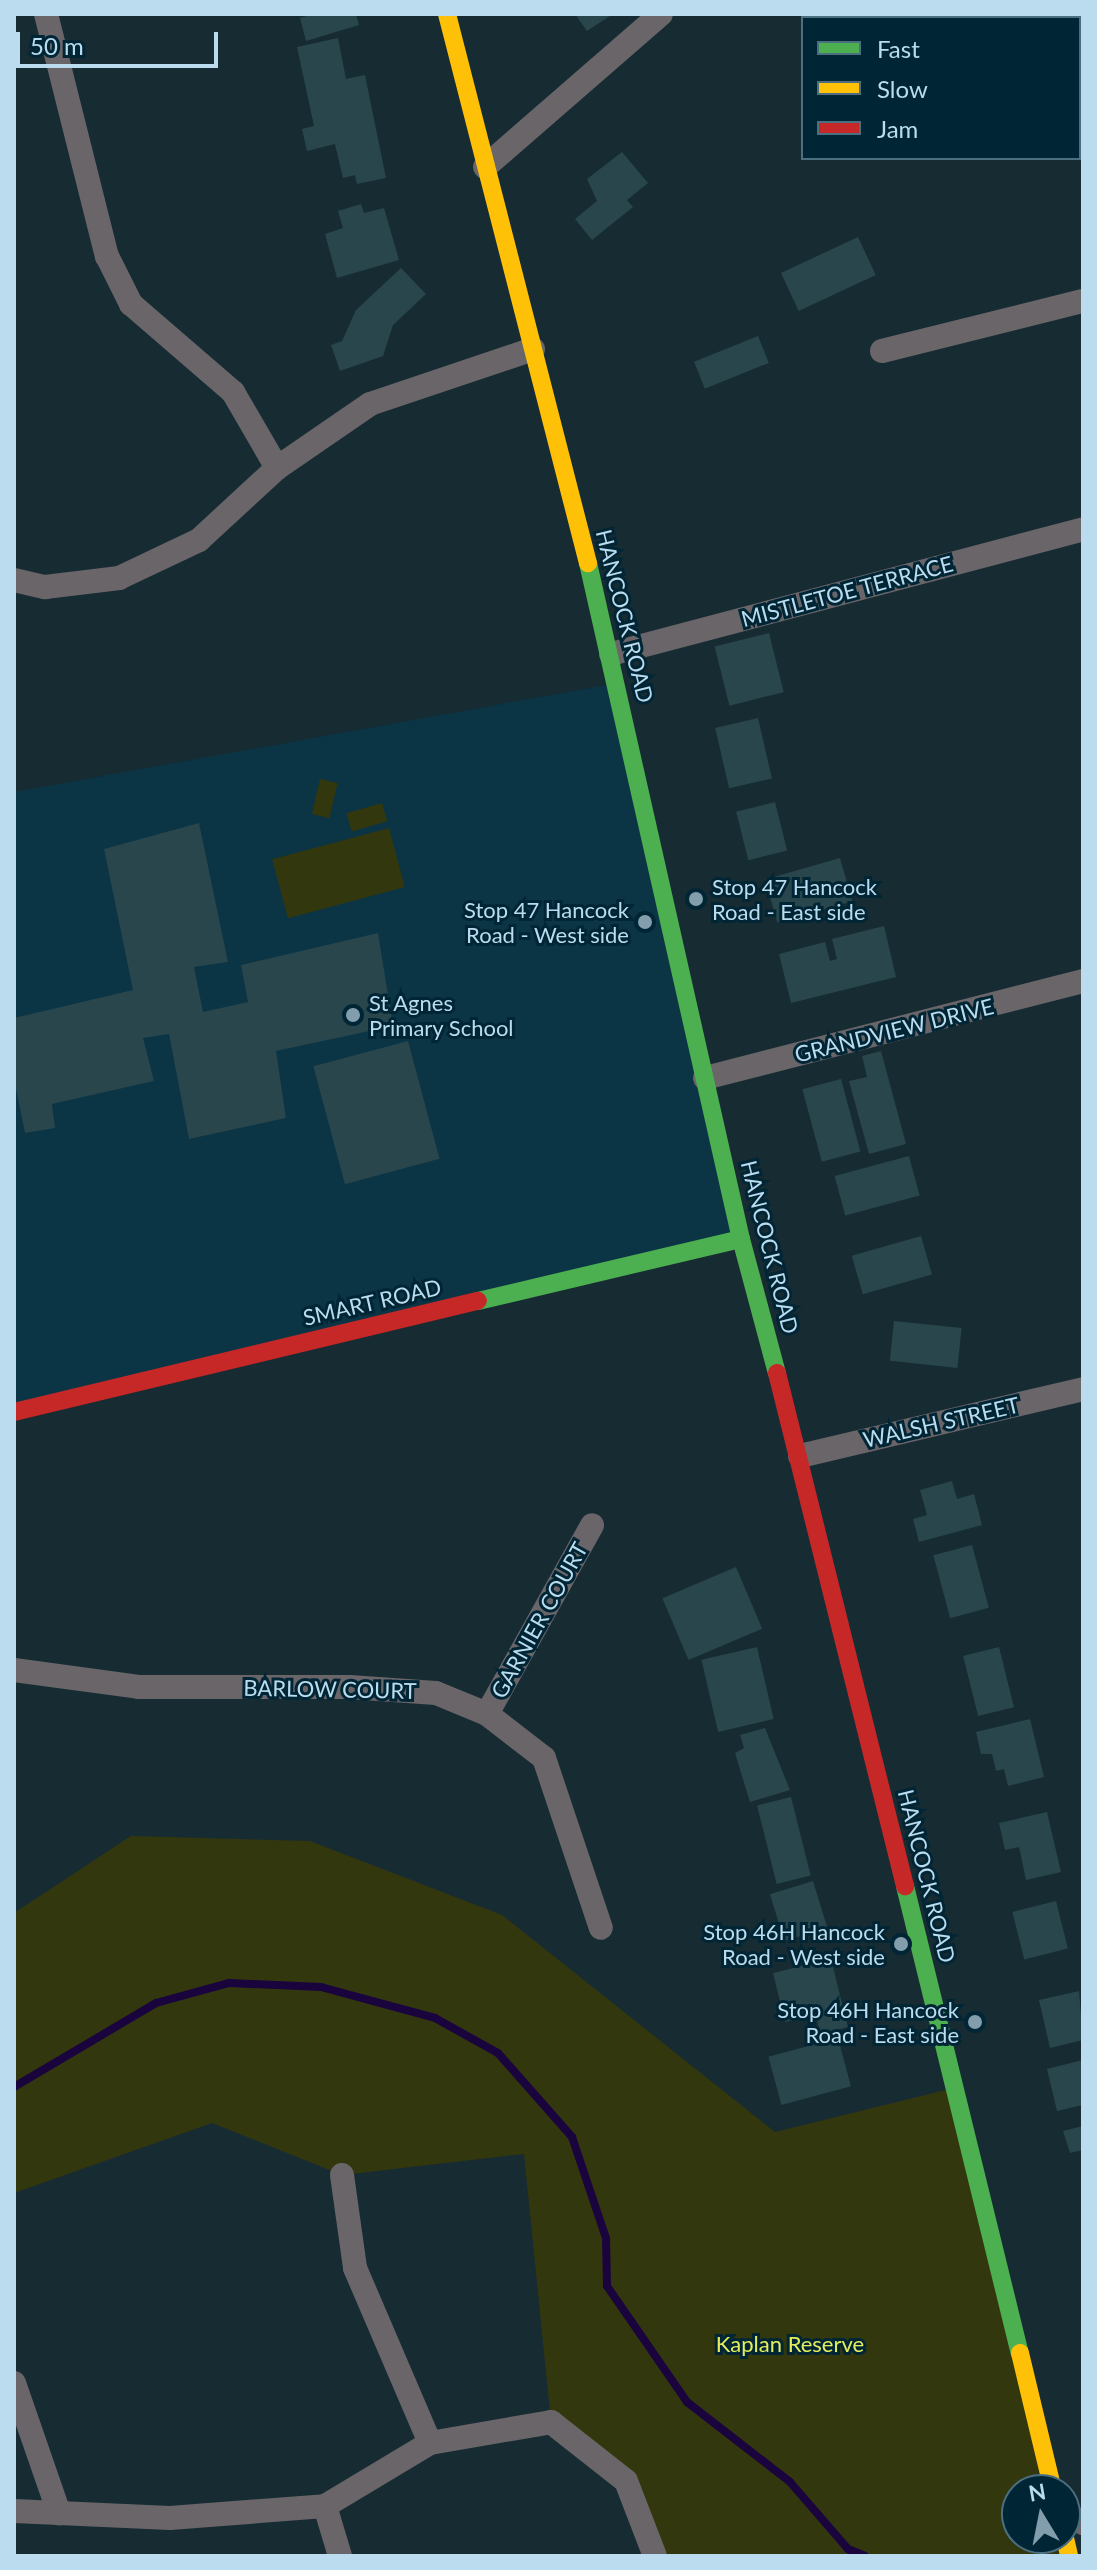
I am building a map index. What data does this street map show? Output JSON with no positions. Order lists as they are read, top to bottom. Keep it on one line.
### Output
{"streets":{"main road":["HANCOCK ROAD","SMART ROAD"],"street":["MISTLETOE TERRACE","GRANDVIEW DRIVE","WALSH STREET","GARNIER COURT","BARLOW COURT"]},"crossings":[["MISTLETOE TERRACE","HANCOCK ROAD"],["HANCOCK ROAD","GRANDVIEW DRIVE"],["HANCOCK ROAD","SMART ROAD"],["HANCOCK ROAD","WALSH STREET"],["GARNIER COURT","BARLOW COURT"]],"parks":["Kaplan Reserve"],"places":["Stop 47 Hancock Road - East side","Stop 47 Hancock Road - West side","St Agnes Primary School","Stop 46H Hancock Road - West side","Stop 46H Hancock Road - East side"],"legend":["Fast","Slow","Jam"],"scale_bar":"50 m","north":"top"}
